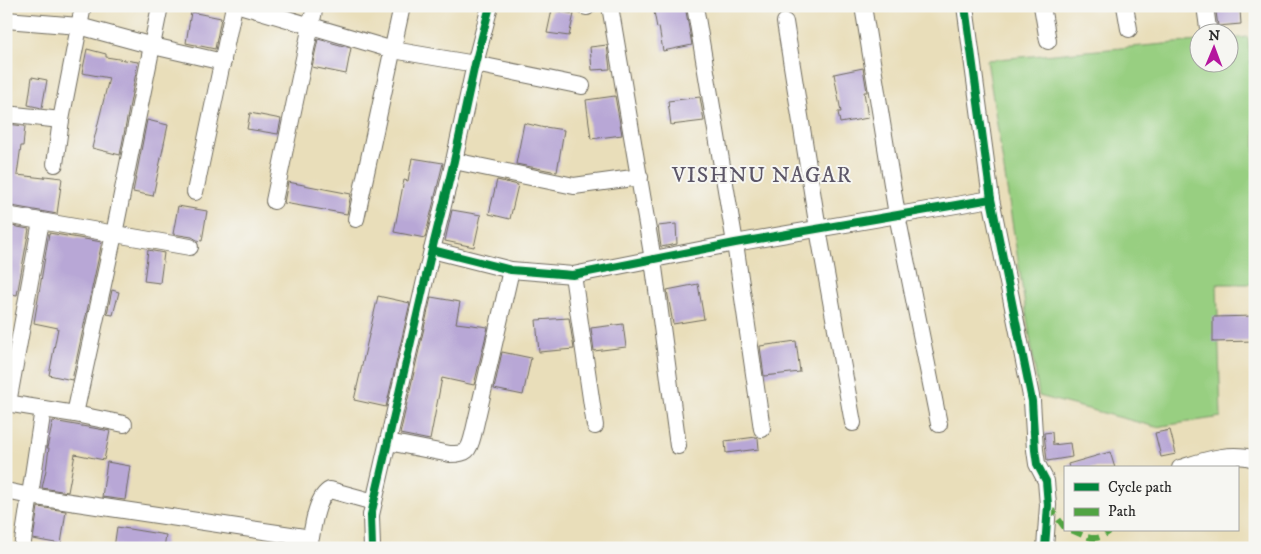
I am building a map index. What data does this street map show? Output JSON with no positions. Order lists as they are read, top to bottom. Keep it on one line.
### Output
{"districts":["VISHNU NAGAR"],"legend":["Cycle path","Path"],"north":"top"}
